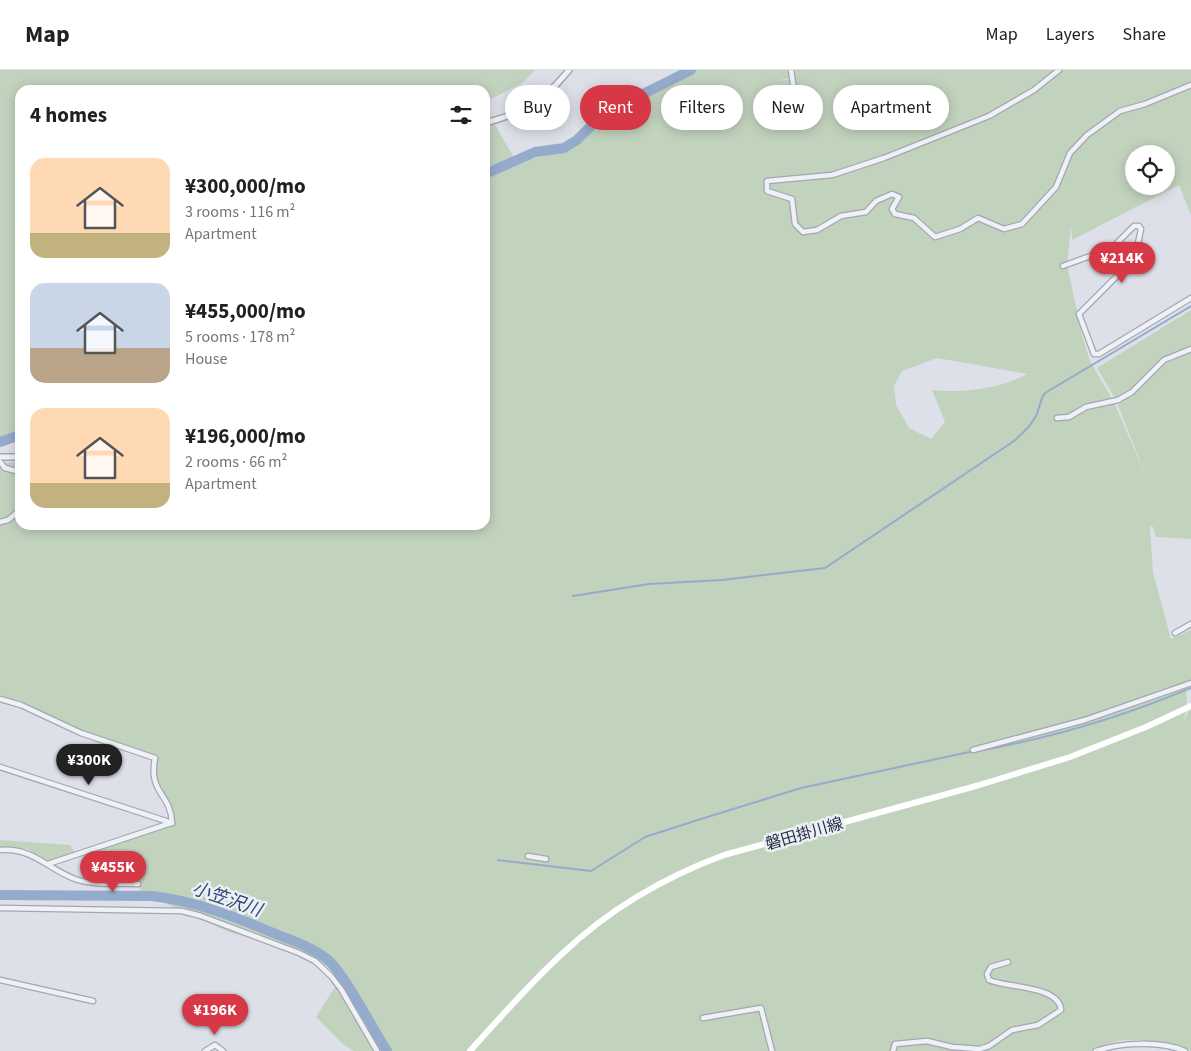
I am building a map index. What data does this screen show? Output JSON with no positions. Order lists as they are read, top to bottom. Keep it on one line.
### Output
{"streets":{"main road":["磐田掛川線"]},"water":["小笠沢川"],"page":{"header":"Map","nav":["Map","Layers","Share"],"chip":["Buy","Rent","Filters","New","Apartment"],"heading":"4 homes","list":[{"name":"¥300,000/mo","note":"3 rooms · 116 m² · Apartment"},{"name":"¥455,000/mo","note":"5 rooms · 178 m² · House"},{"name":"¥196,000/mo","note":"2 rooms · 66 m² · Apartment"}],"price":["¥214K","¥300K","¥455K","¥196K"]}}
